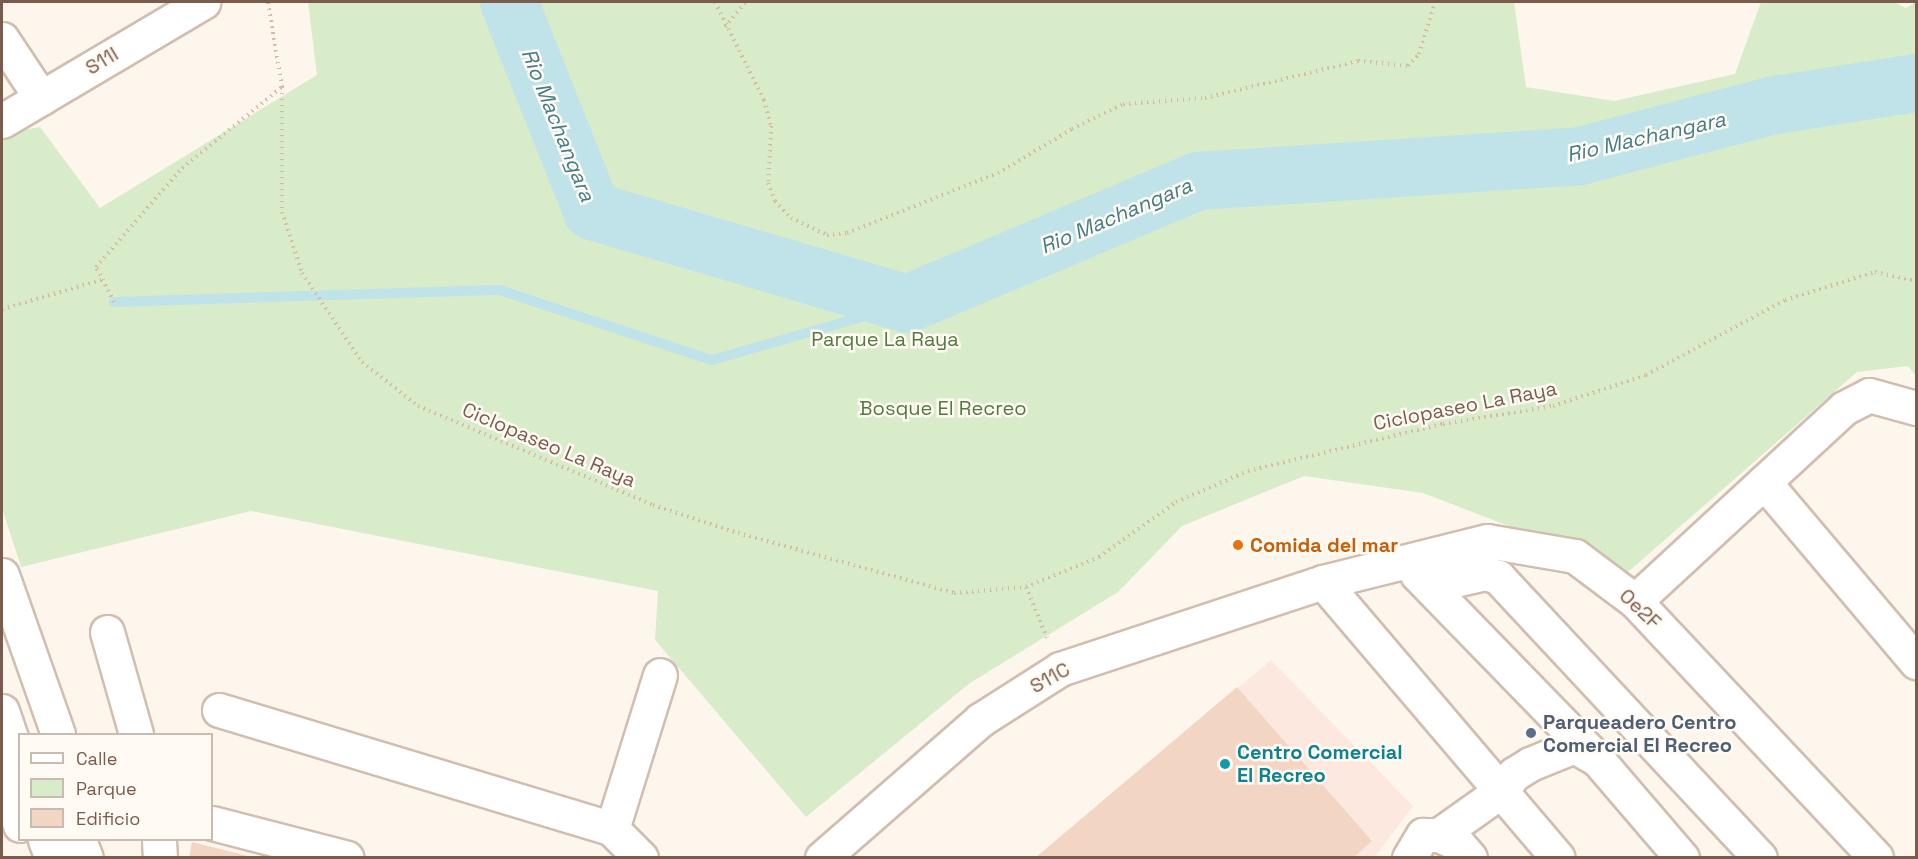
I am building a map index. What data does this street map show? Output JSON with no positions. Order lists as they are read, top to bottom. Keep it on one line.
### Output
{"streets":{"street":["S11I","Oe2F","S11C"],"path":["Ciclopaseo La Raya"]},"crossings":[["Oe2F","S11C"]],"water":["Rio Machangara"],"parks":["Parque La Raya","Bosque El Recreo"],"places":["Comida del mar","Parqueadero Centro Comercial El Recreo","Centro Comercial El Recreo"],"legend":["Calle","Parque","Edificio"]}
